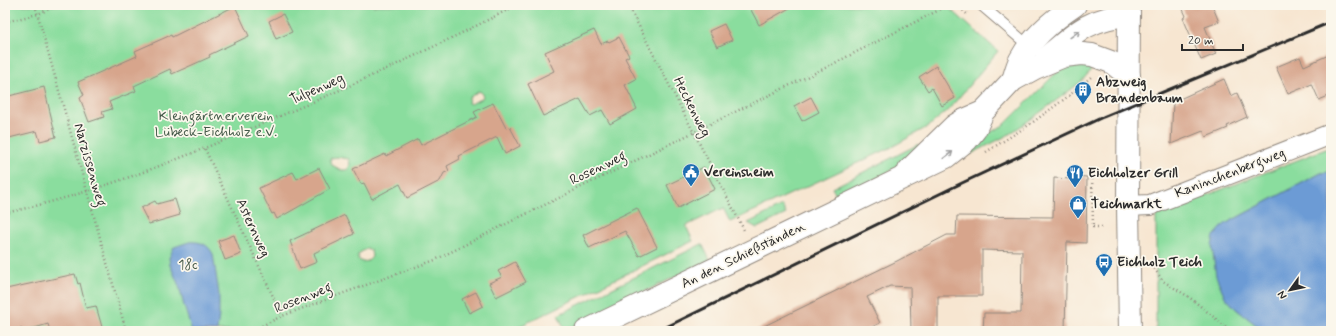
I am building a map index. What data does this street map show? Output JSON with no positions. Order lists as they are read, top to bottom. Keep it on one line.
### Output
{"streets":{"street":["Kaninchenbergweg","An den Schießständen"],"path":["Tulpenweg","Heckenweg","Narzissenweg","Rosenweg","Asternweg"]},"crossings":[["Tulpenweg","Narzissenweg"],["Tulpenweg","Asternweg"],["Heckenweg","Rosenweg"],["Rosenweg","Asternweg"]],"parks":["Kleingärtnerverein Lübeck-Eichholz e.V.","18c"],"places":{"building":["Abzweig Brandenbaum"],"public building":["Vereinsheim"],"restaurant":["Eichholzer Grill"],"shop":["Teichmarkt"],"bus stop":["Eichholz Teich"]},"scale_bar":"20 m","north":"bottom left"}
